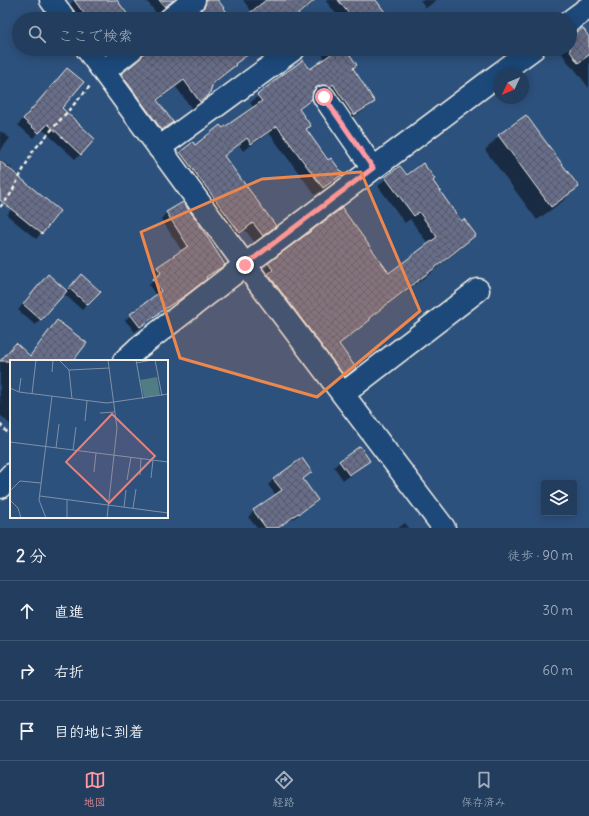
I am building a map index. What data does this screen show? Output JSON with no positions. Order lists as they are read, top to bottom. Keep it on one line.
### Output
{"north":"bottom left","page":{"search":"ここで検索","heading":["2 分","徒歩 · 90 m"],"list":[["直進","30 m"],["右折","60 m"],"目的地に到着"],"nav":["地図","経路","保存済み"]}}
